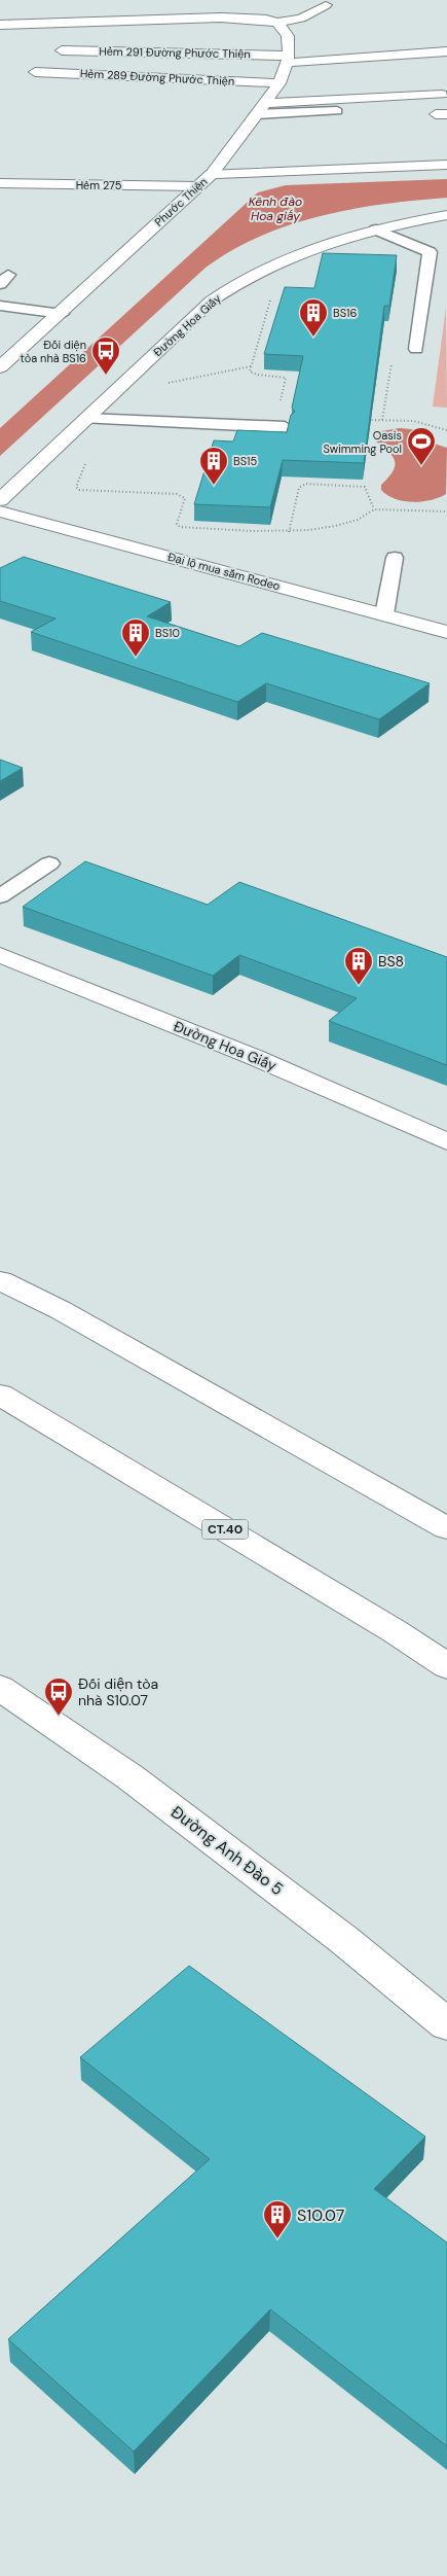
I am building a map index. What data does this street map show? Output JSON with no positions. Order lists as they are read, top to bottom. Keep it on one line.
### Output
{"streets":{"main road":["Hẻm 291 Đường Phước Thiện","Hẻm 289 Đường Phước Thiện","Hẻm 275","Phước Thiện","Đường Hoa Giấy","Đại lộ mua sắm Rodeo","CT.40","Đường Anh Đào 5"]},"crossings":[["Hẻm 275","Phước Thiện"]],"water":["Kênh đào Hoa giấy"],"places":{"building":["BS16","BS15","BS10","BS8","S10.07"],"bus stop":["Đối diện tòa nhà BS16","Đối diện tòa nhà S10.07"],"sports":["Oasis Swimming Pool"]}}
